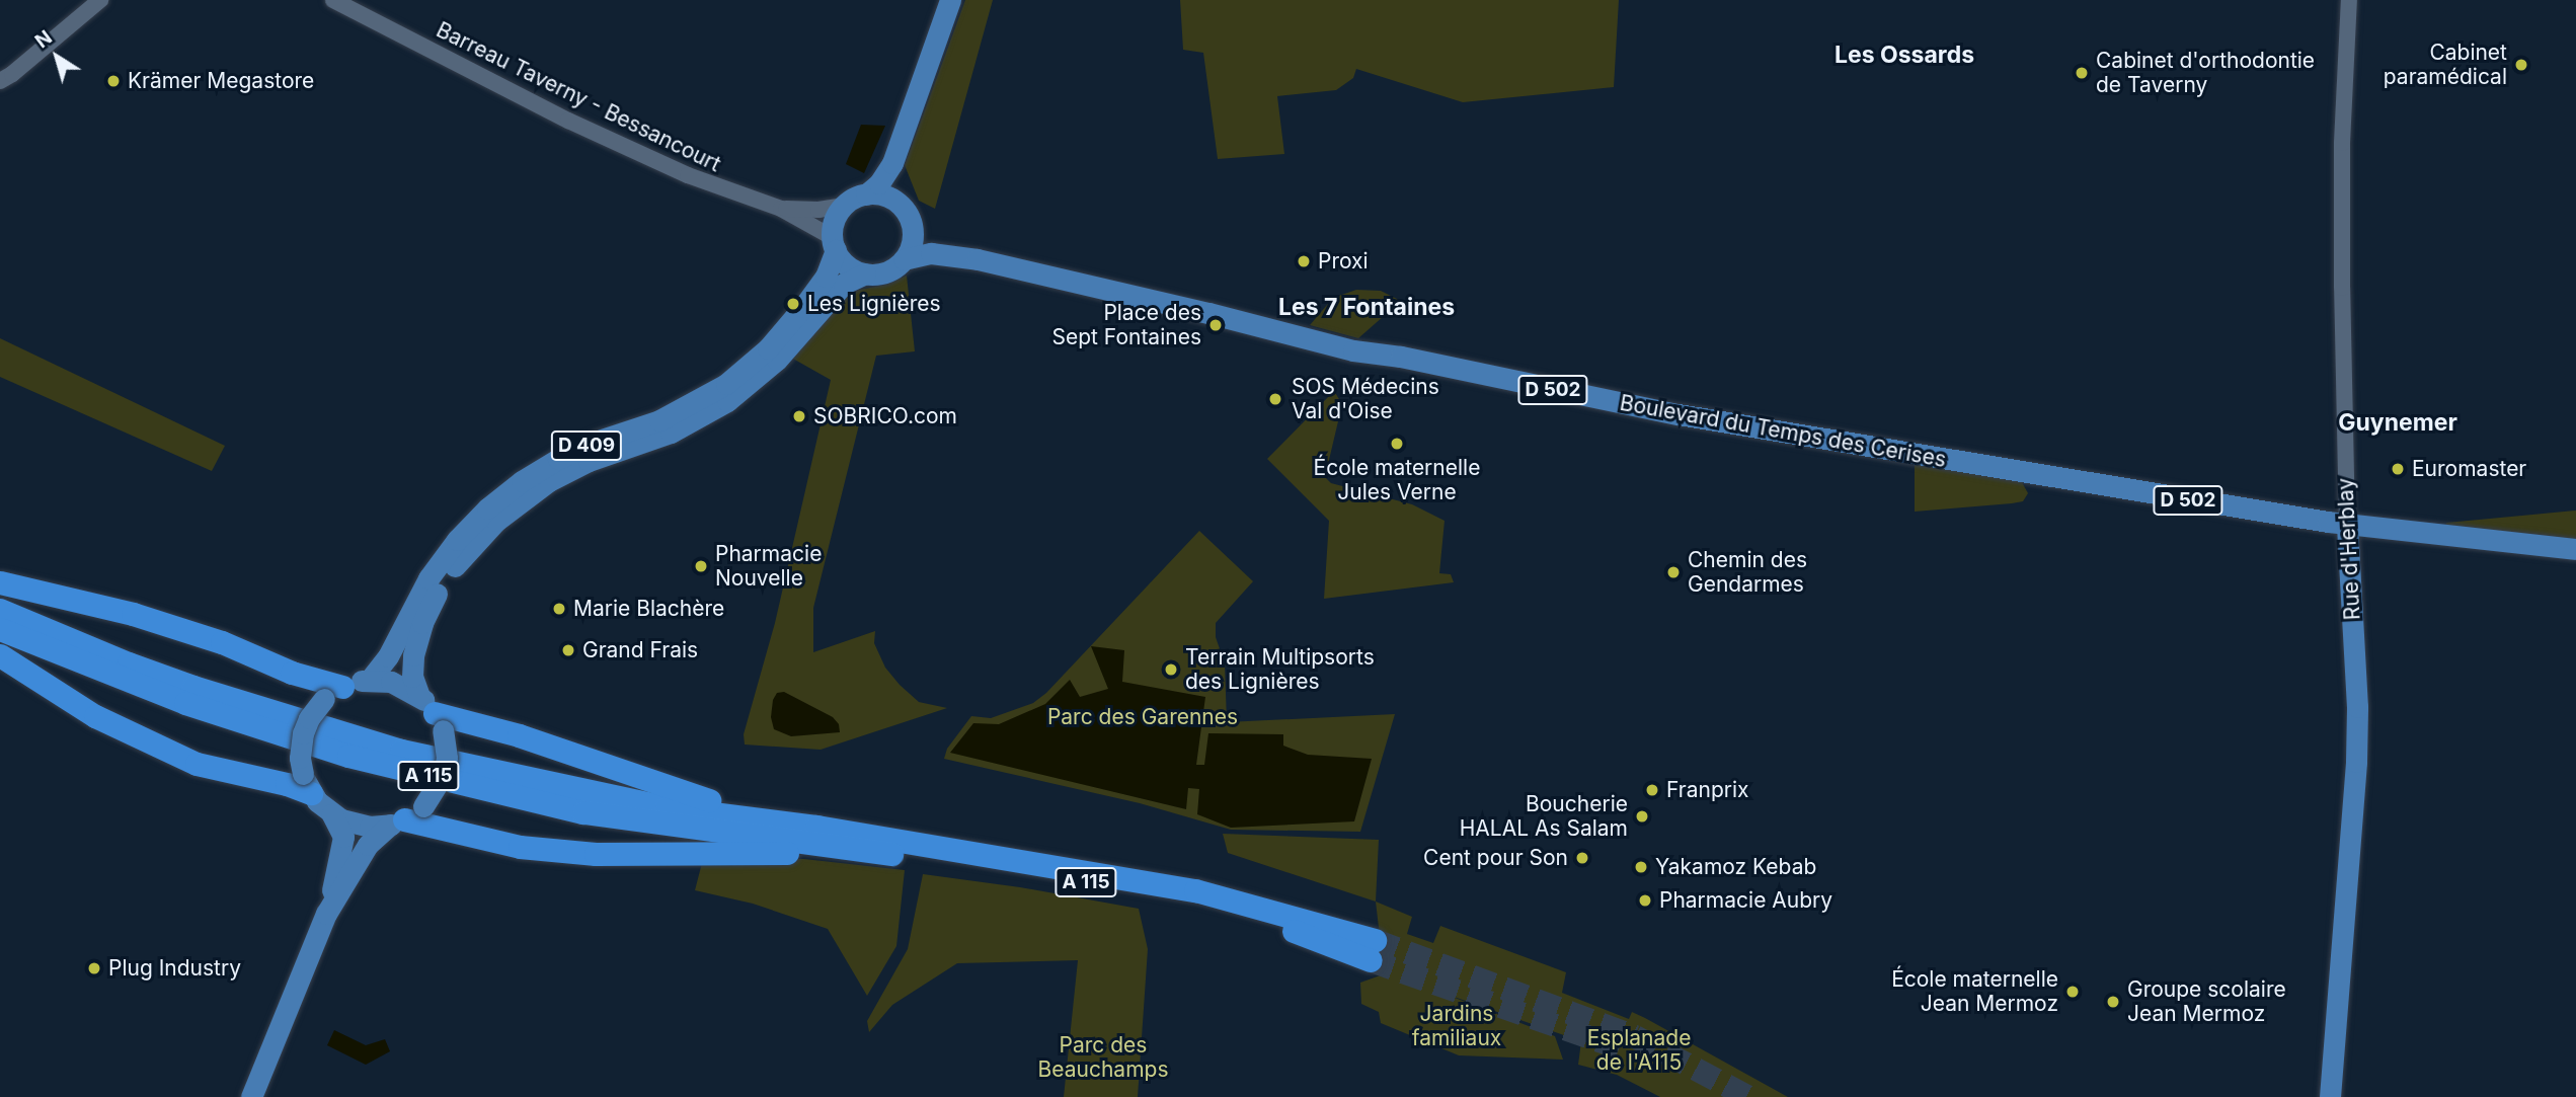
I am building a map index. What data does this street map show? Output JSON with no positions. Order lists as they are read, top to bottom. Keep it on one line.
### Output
{"streets":{"highway":["A 115"],"main road":["D 502","Boulevard du Temps des Cerises","D 409","Rue d'Herblay"],"street":["Barreau Taverny - Bessancourt"]},"crossings":[["Boulevard du Temps des Cerises","D 409"],["Boulevard du Temps des Cerises","Rue d'Herblay"]],"districts":["Les Ossards","Les 7 Fontaines","Guynemer"],"parks":["Parc des Garennes","Jardins familiaux","Esplanade de l'A115","Parc des Beauchamps"],"places":["Cabinet paramédical","Cabinet d'orthodontie de Taverny","Krämer Megastore","Proxi","Les Lignières","Place des Sept Fontaines","SOS Médecins Val d'Oise","SOBRICO.com","École maternelle Jules Verne","Euromaster","Pharmacie Nouvelle","Chemin des Gendarmes","Marie Blachère","Grand Frais","Terrain Multipsorts des Lignières","Franprix","Boucherie HALAL As Salam","Cent pour Son","Yakamoz Kebab","Pharmacie Aubry","Plug Industry","École maternelle Jean Mermoz","Groupe scolaire Jean Mermoz"],"north":"top left"}
